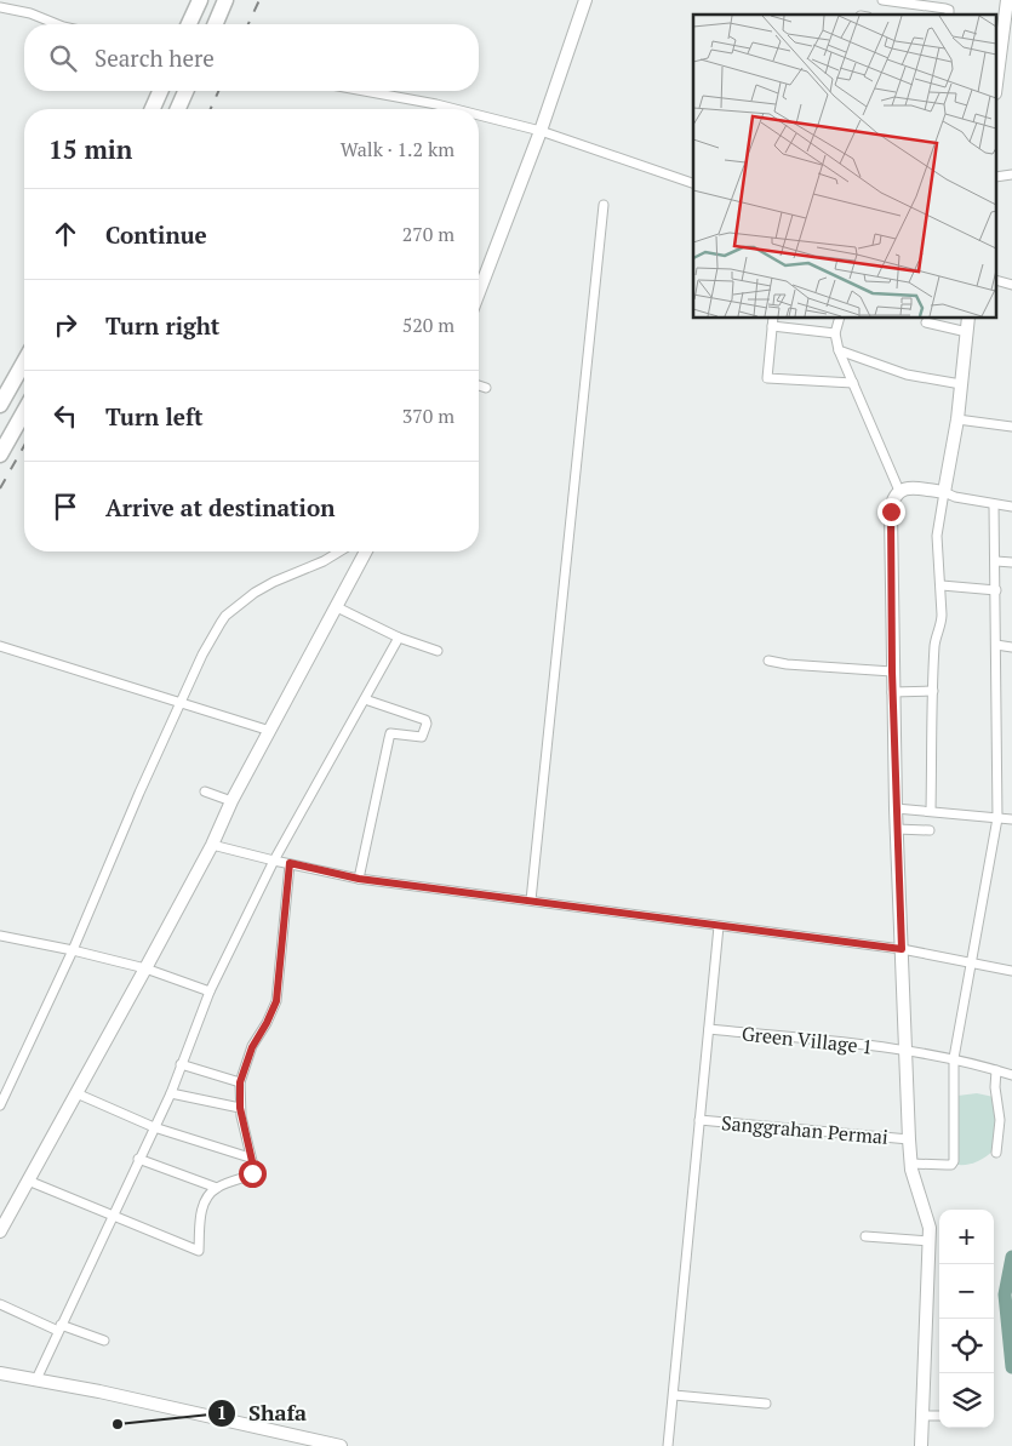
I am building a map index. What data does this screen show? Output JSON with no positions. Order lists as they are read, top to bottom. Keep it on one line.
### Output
{"streets":{"street":["Green Village 1","Sanggrahan Permai"]},"places":["Shafa"],"page":{"search":"Search here","heading":["15 min","Walk · 1.2 km"],"list":[["Continue","270 m"],["Turn right","520 m"],["Turn left","370 m"],"Arrive at destination"],"map_buttons":["+","−"]}}
